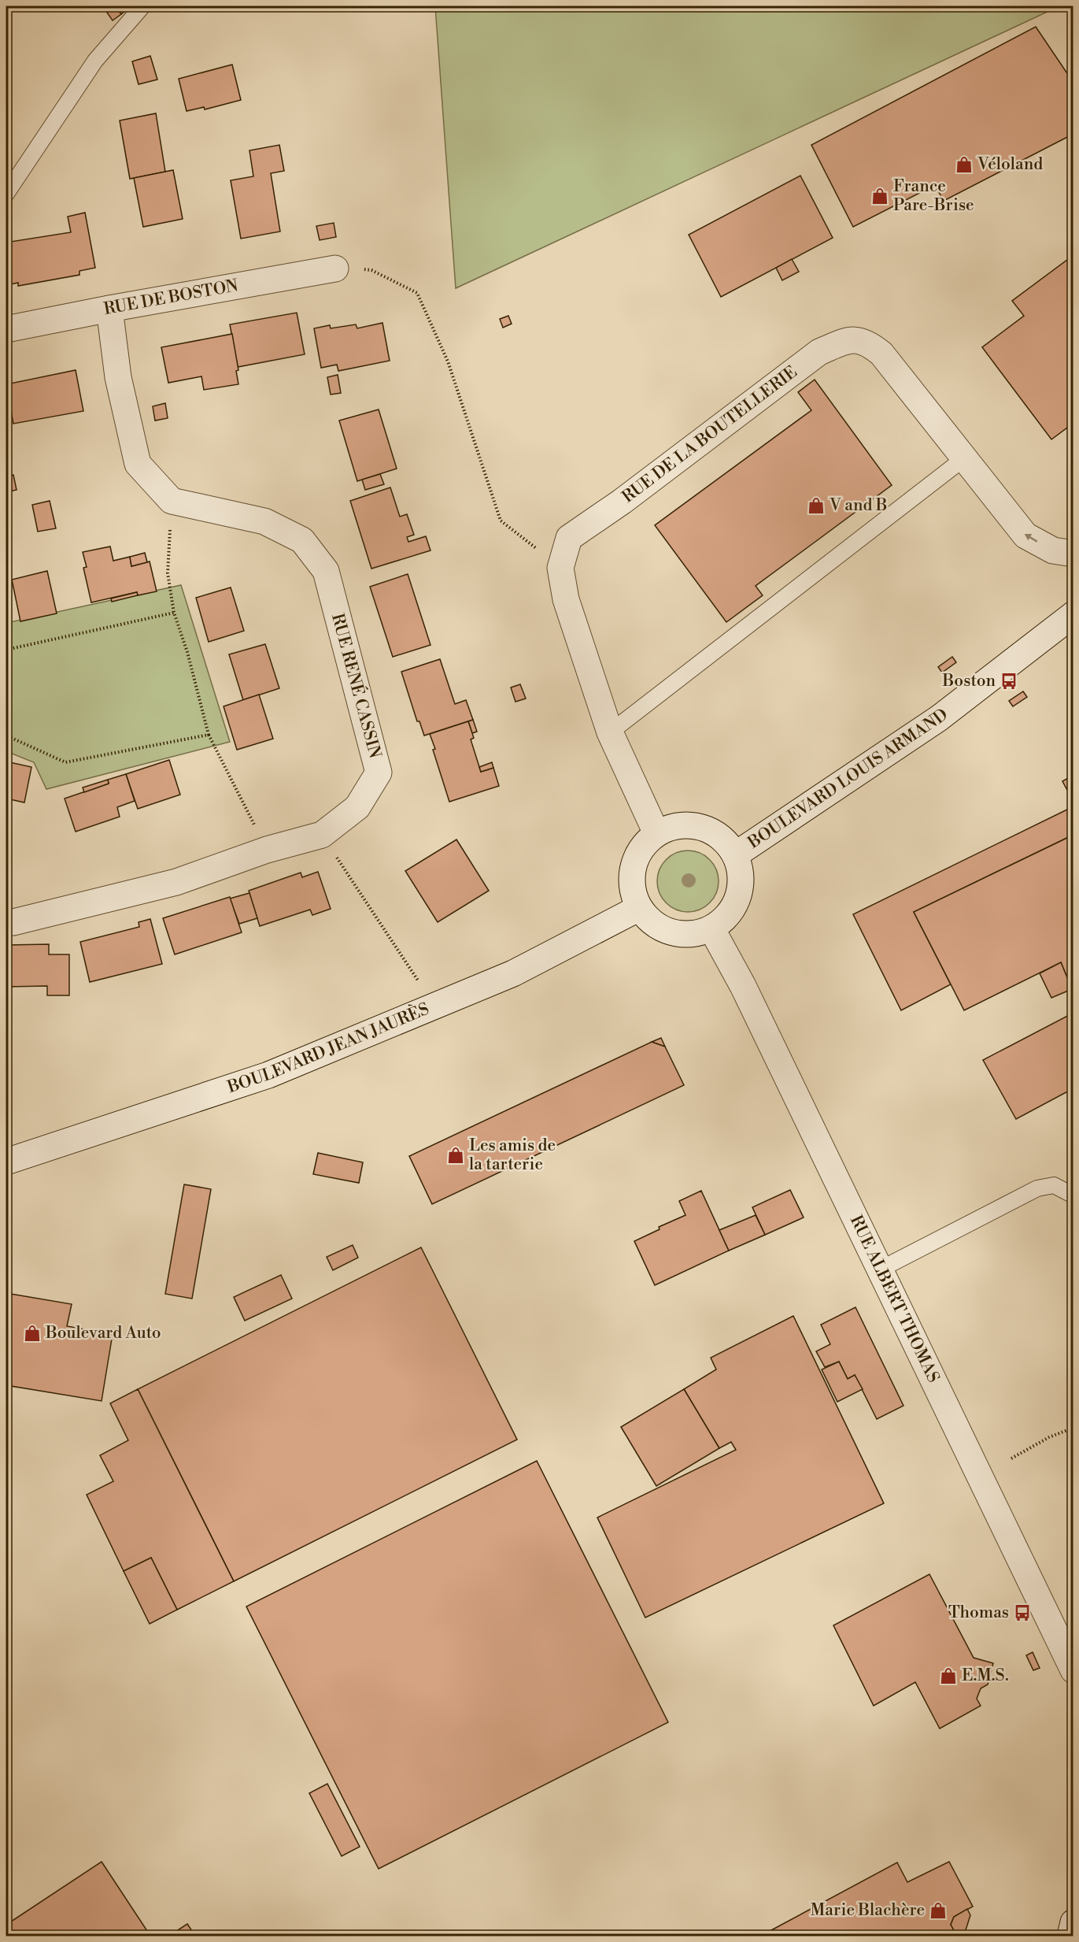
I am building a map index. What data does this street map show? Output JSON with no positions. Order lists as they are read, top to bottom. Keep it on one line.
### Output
{"streets":{"street":["RUE DE BOSTON","RUE DE LA BOUTELLERIE","RUE RENÉ CASSIN","BOULEVARD LOUIS ARMAND","BOULEVARD JEAN JAURÈS","RUE ALBERT THOMAS"]},"crossings":[["RUE DE LA BOUTELLERIE","BOULEVARD LOUIS ARMAND"],["RUE DE LA BOUTELLERIE","BOULEVARD JEAN JAURÈS"],["RUE DE LA BOUTELLERIE","RUE ALBERT THOMAS"],["BOULEVARD LOUIS ARMAND","BOULEVARD JEAN JAURÈS"],["BOULEVARD LOUIS ARMAND","RUE ALBERT THOMAS"],["BOULEVARD JEAN JAURÈS","RUE ALBERT THOMAS"]],"places":{"shop":["Véloland","France Pare-Brise","V and B","Les amis de la tarterie","Boulevard Auto","E.M.S.","Marie Blachère"],"bus stop":["Boston","Thomas"]}}
